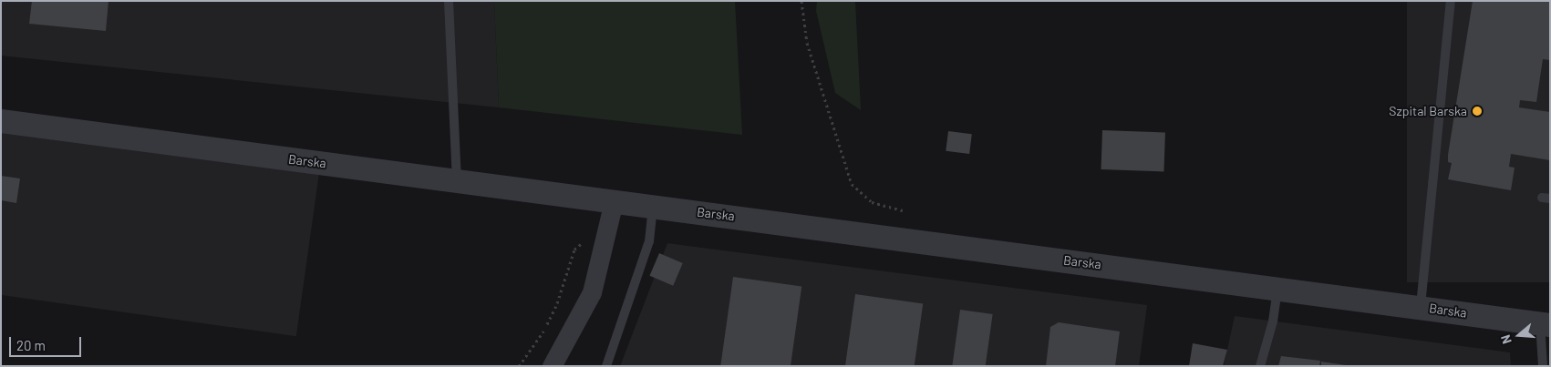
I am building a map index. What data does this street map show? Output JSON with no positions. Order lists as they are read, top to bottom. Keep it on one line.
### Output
{"streets":{"street":["Barska"]},"places":["Szpital Barska"],"scale_bar":"20 m","north":"left"}
